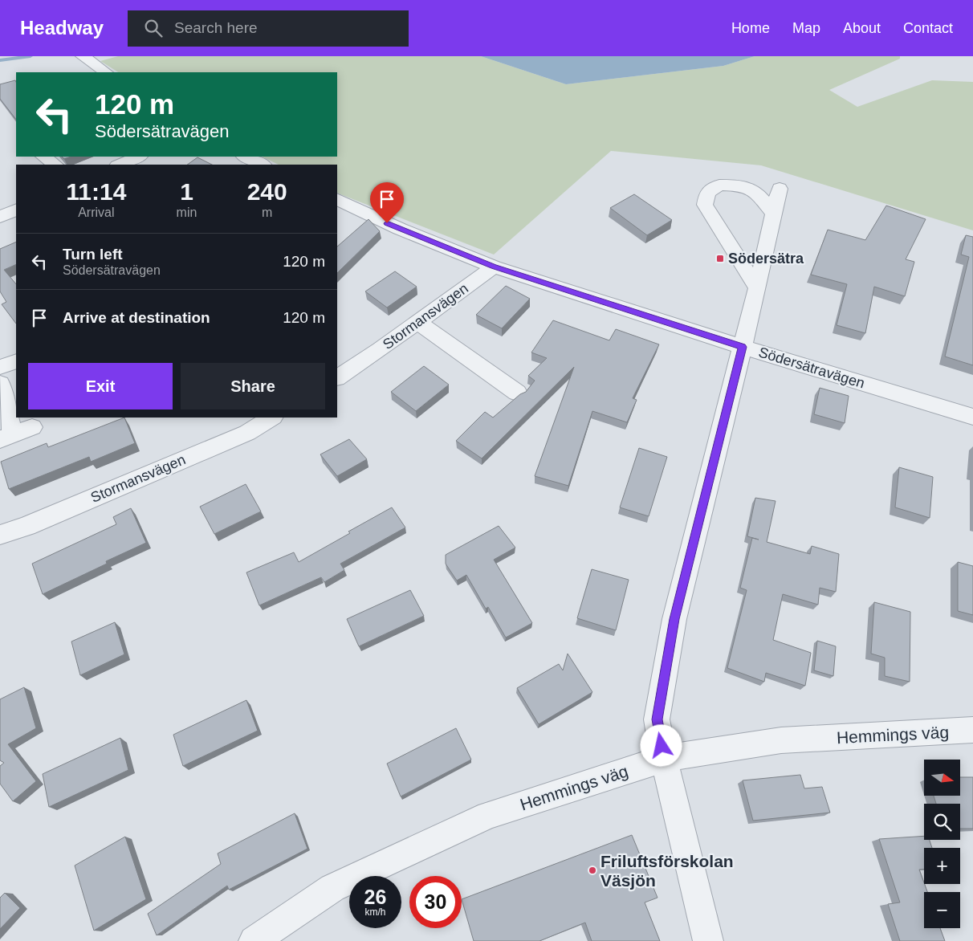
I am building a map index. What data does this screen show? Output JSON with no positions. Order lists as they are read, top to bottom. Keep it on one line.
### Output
{"streets":{"street":["Stormansvägen","Södersätravägen","Hemmings väg"]},"crossings":[["Stormansvägen","Södersätravägen"]],"places":{"transit":["Södersätra"],"other":["Friluftsförskolan Väsjön"]},"north":"right","page":{"header":"Headway","search":"Search here","nav":["Home","Map","About","Contact"],"turn":["120 m","Södersätravägen"],"eta":["11:14","Arrival","1","min","240","m"],"list":[{"name":"Turn left","note":"Södersätravägen","value":"120 m"},{"name":"Arrive at destination","value":"120 m"}],"buttons":["Exit","Share"],"map_buttons":["+","−"],"speed":"26 km/h","limit":"30"}}
